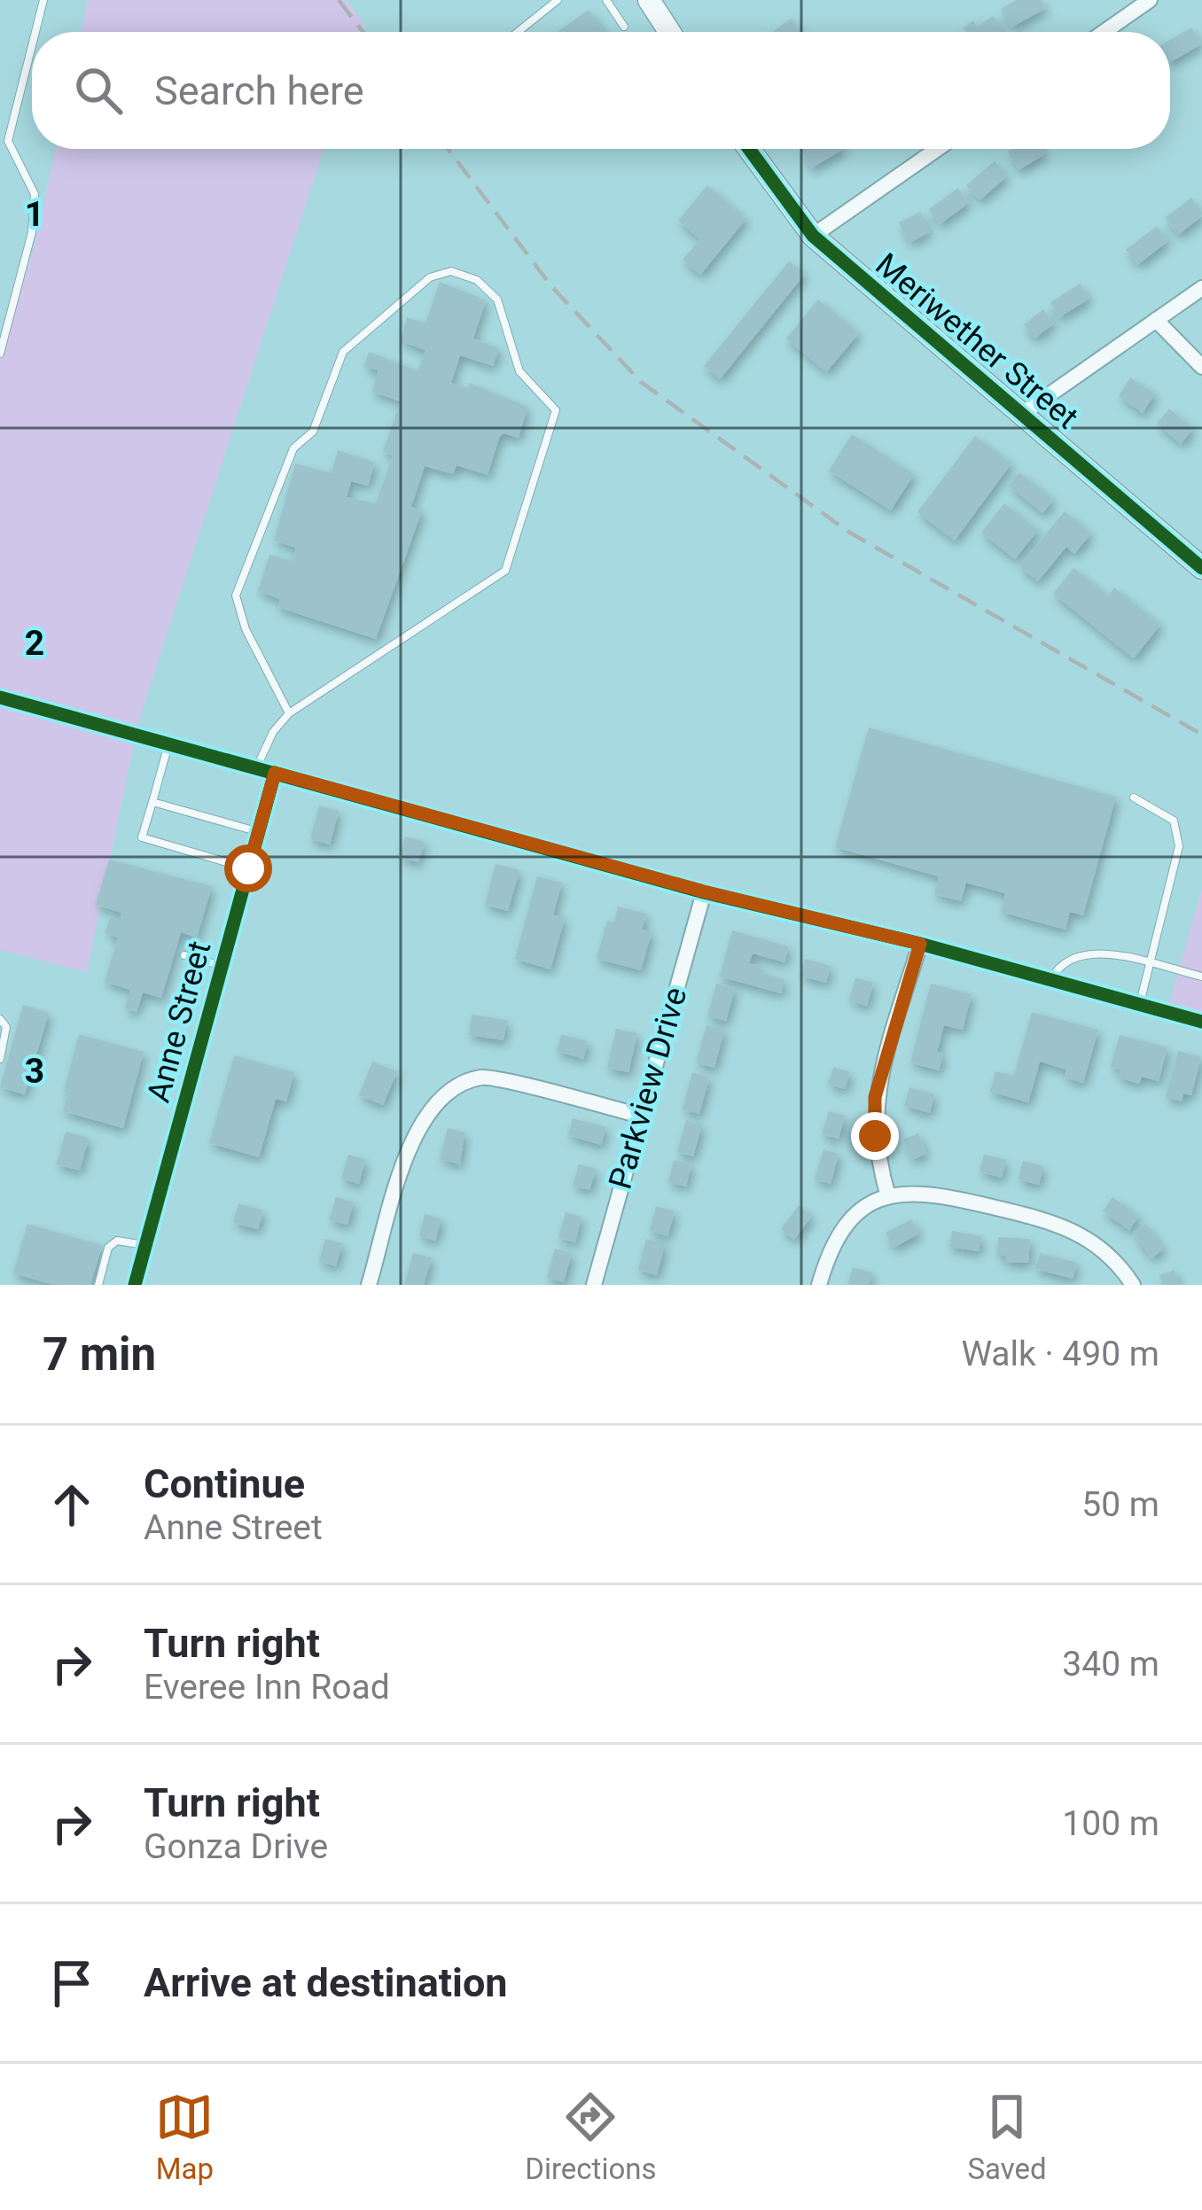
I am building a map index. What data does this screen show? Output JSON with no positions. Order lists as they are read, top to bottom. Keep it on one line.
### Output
{"streets":{"street":["Meriwether Street","Anne Street","Parkview Drive"]},"page":{"search":"Search here","heading":["7 min","Walk · 490 m"],"list":[["Continue","Anne Street","50 m"],["Turn right","Everee Inn Road","340 m"],["Turn right","Gonza Drive","100 m"],"Arrive at destination"],"nav":["Map","Directions","Saved"]},"grid":{"rows":["1","2","3"]}}
